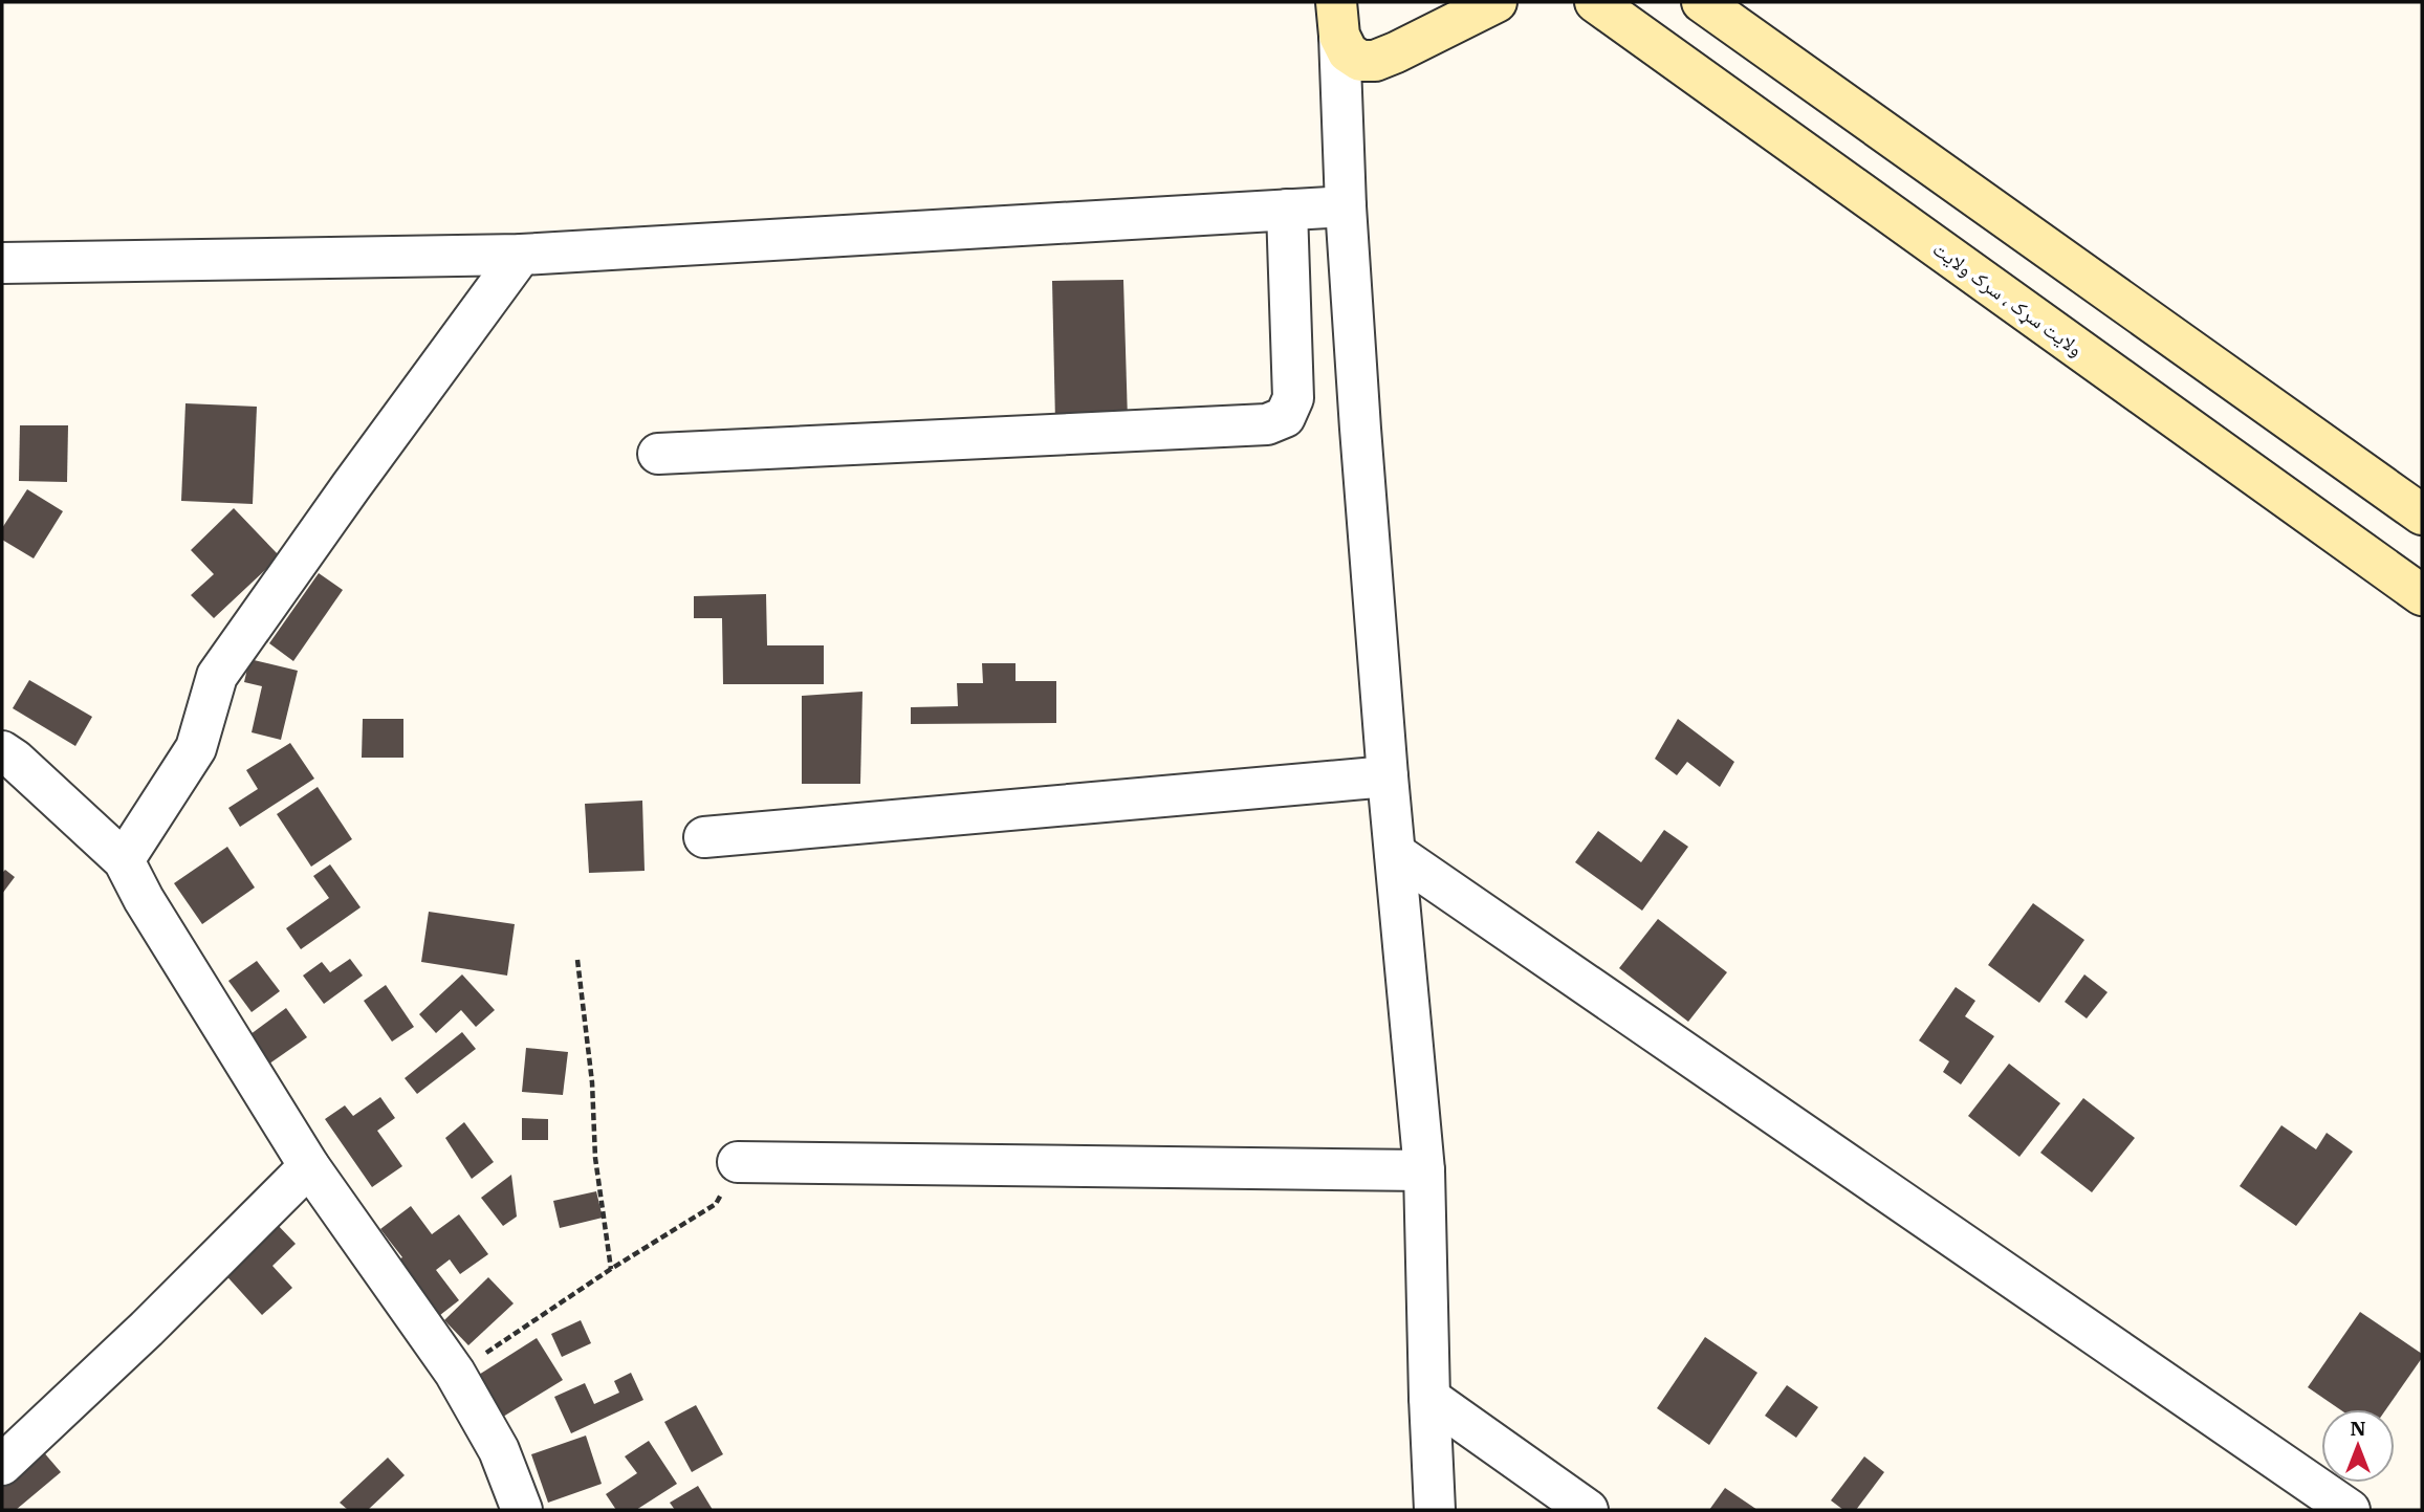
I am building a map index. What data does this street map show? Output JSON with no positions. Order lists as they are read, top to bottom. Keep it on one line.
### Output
{"streets":{"main road":["ولایت سړک ، سرک ولایت"]},"north":"top"}
